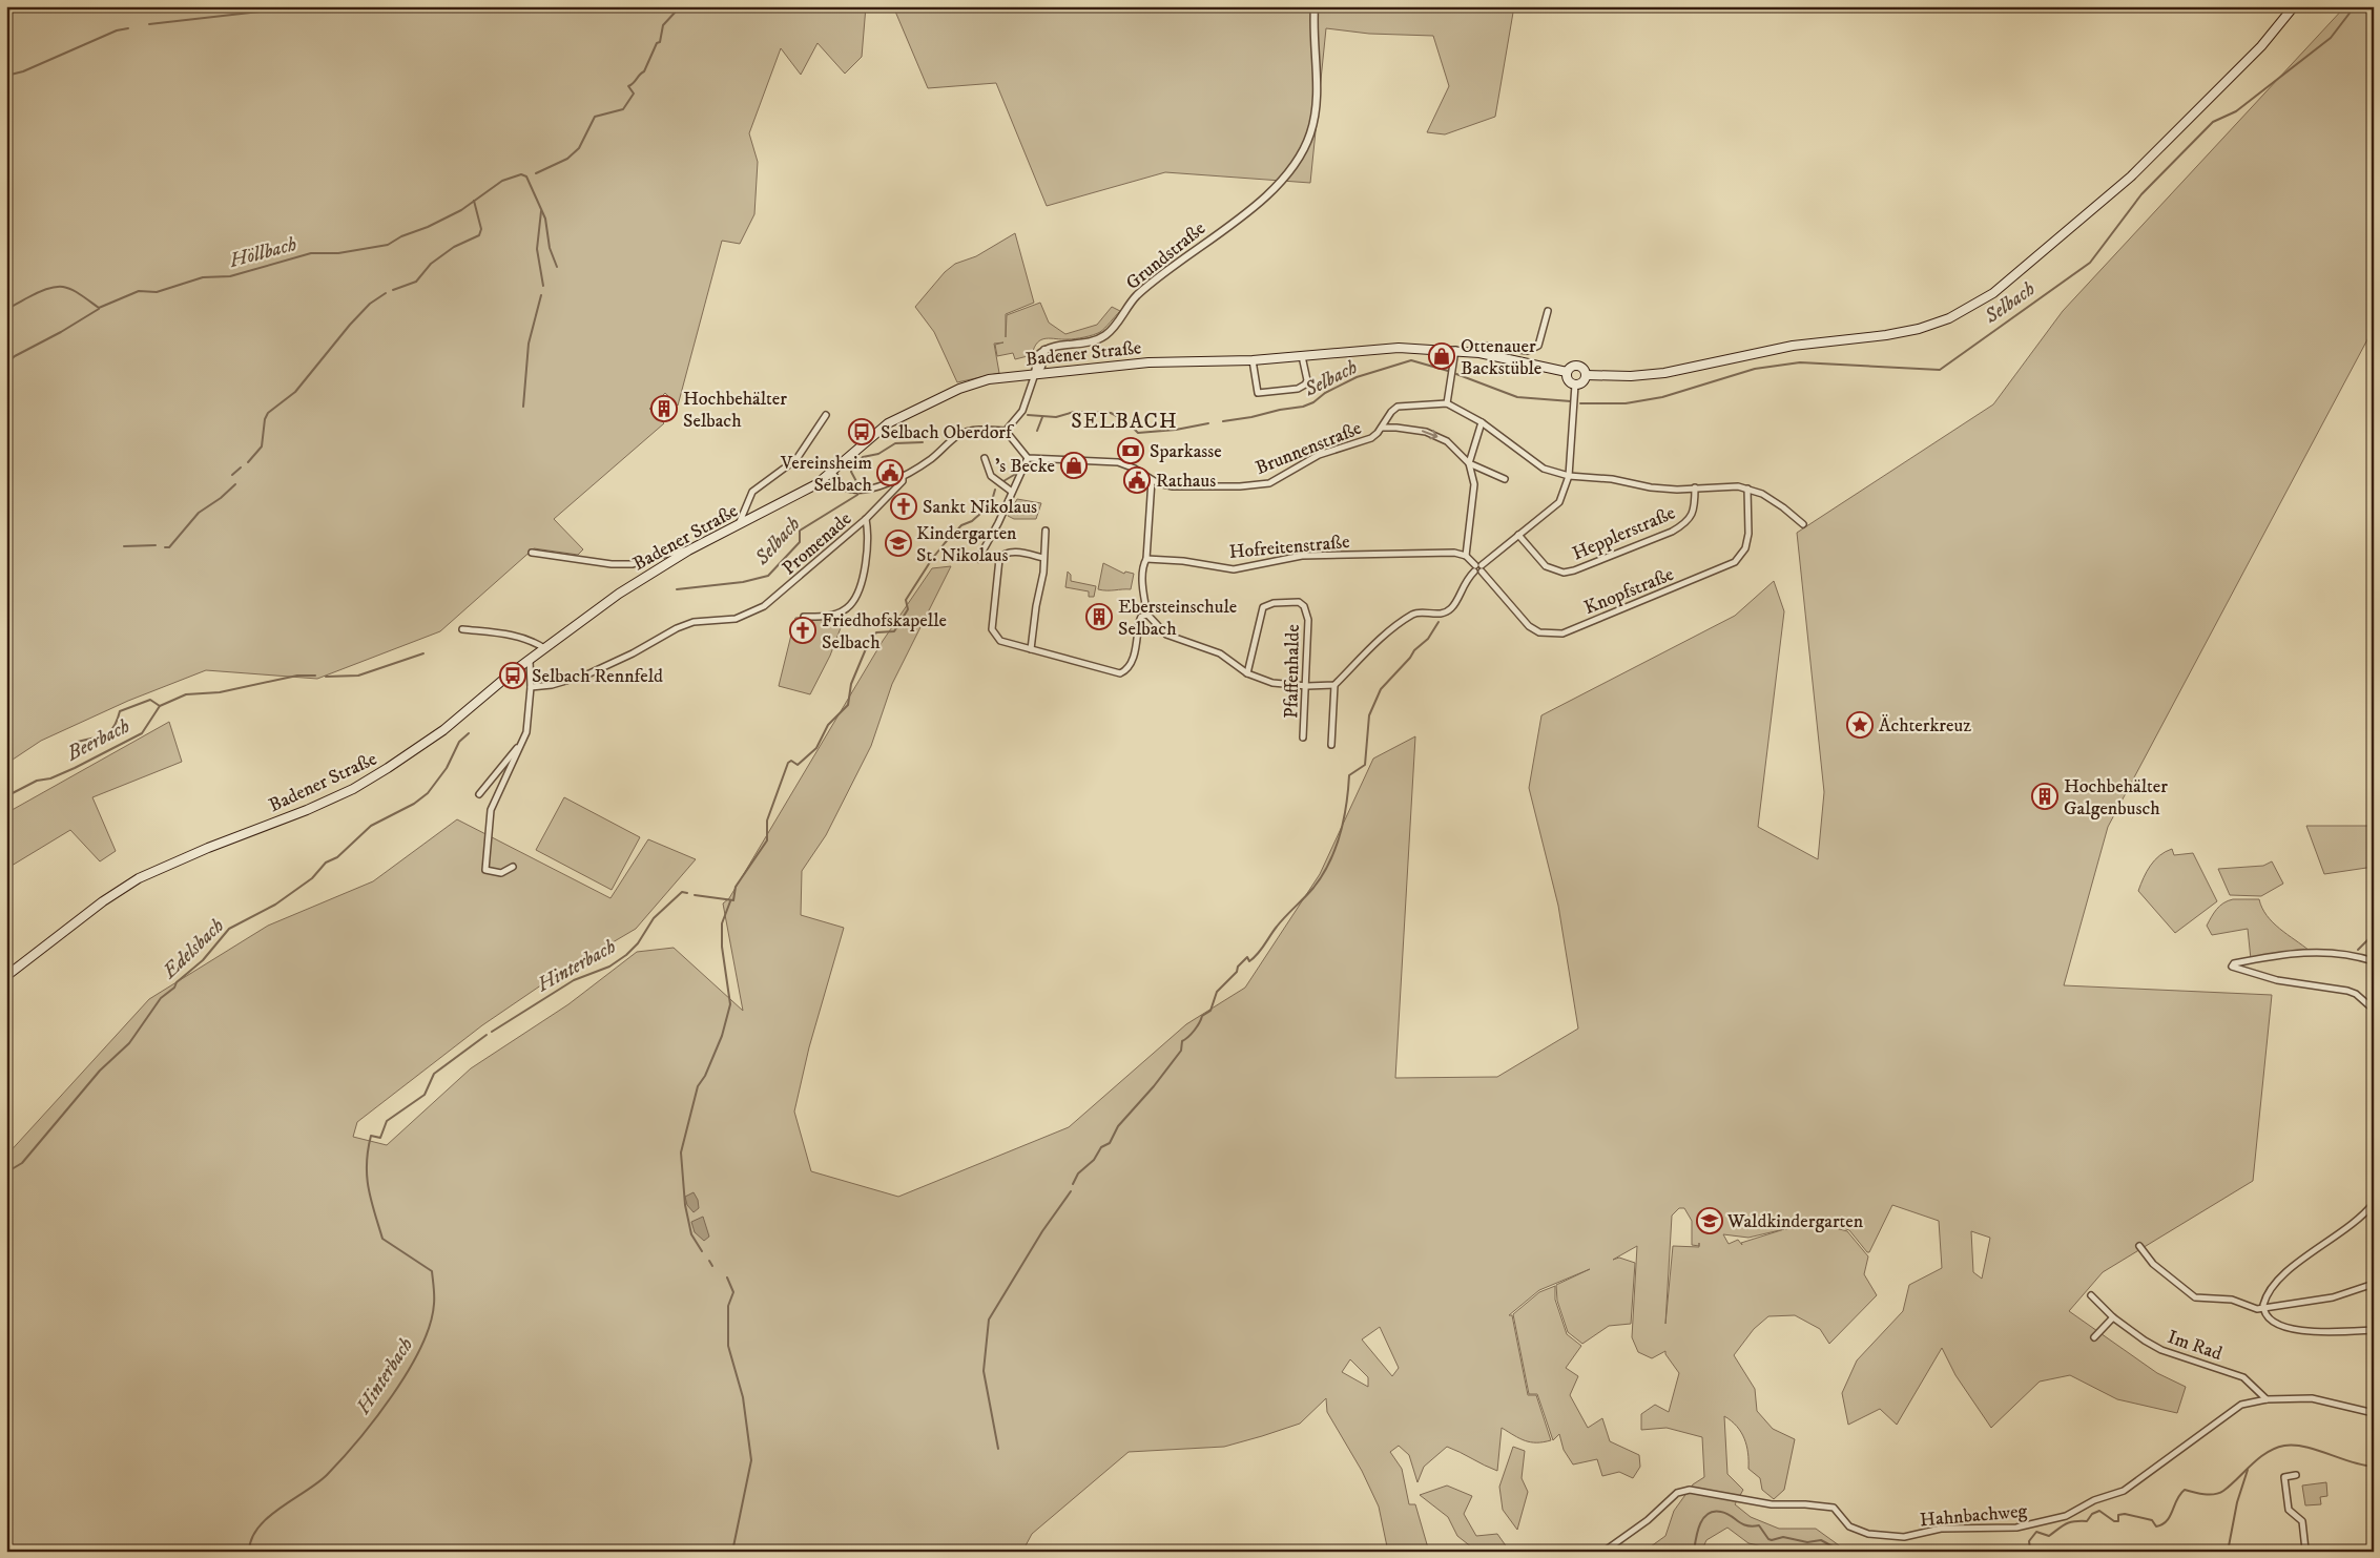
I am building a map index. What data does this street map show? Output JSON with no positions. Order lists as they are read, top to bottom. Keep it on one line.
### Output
{"streets":{"main road":["Badener Straße"],"street":["Grundstraße","Brunnenstraße","Hepplerstraße","Promenade","Hofreitenstraße","Knopfstraße","Pfaffenhalde","Im Rad","Hahnbachweg"]},"crossings":[["Grundstraße","Badener Straße"],["Im Rad","Hahnbachweg"]],"districts":["SELBACH"],"water":["Höllbach","Selbach","Beerbach","Edelsbach","Hinterbach"],"places":{"shop":["Ottenauer Backstüble","'s Becke"],"building":["Hochbehälter Selbach","Ebersteinschule Selbach","Hochbehälter Galgenbusch"],"bus stop":["Selbach Oberdorf","Selbach Rennfeld"],"bank":["Sparkasse"],"public building":["Vereinsheim Selbach","Rathaus"],"church":["Sankt Nikolaus","Friedhofskapelle Selbach"],"school or university":["Kindergarten St. Nikolaus","Waldkindergarten"],"place":["Ächterkreuz"]}}
